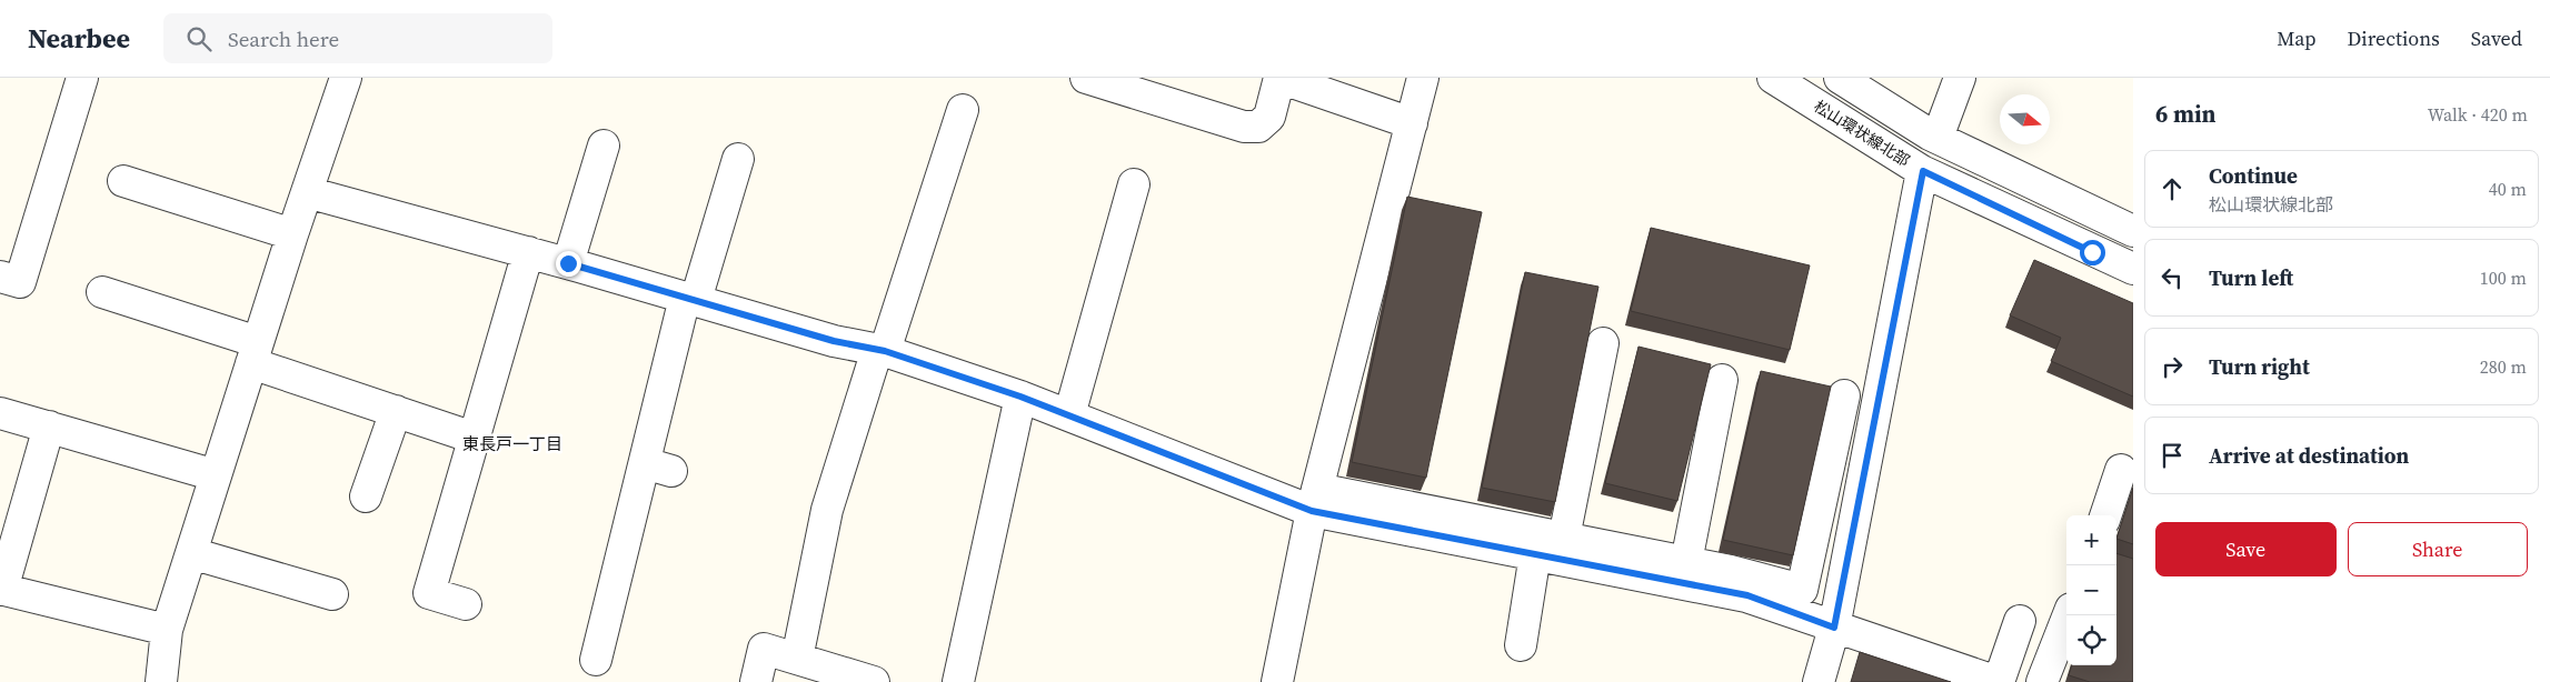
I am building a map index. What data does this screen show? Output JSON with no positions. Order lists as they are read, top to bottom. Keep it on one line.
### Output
{"streets":{"street":["松山環状線北部"]},"districts":["東長戸一丁目"],"north":"right","page":{"header":"Nearbee","search":"Search here","nav":["Map","Directions","Saved"],"heading":["6 min","Walk · 420 m"],"list":[["Continue","松山環状線北部","40 m"],["Turn left","100 m"],["Turn right","280 m"],"Arrive at destination"],"buttons":["Save","Share"],"map_buttons":["+","−"]}}
